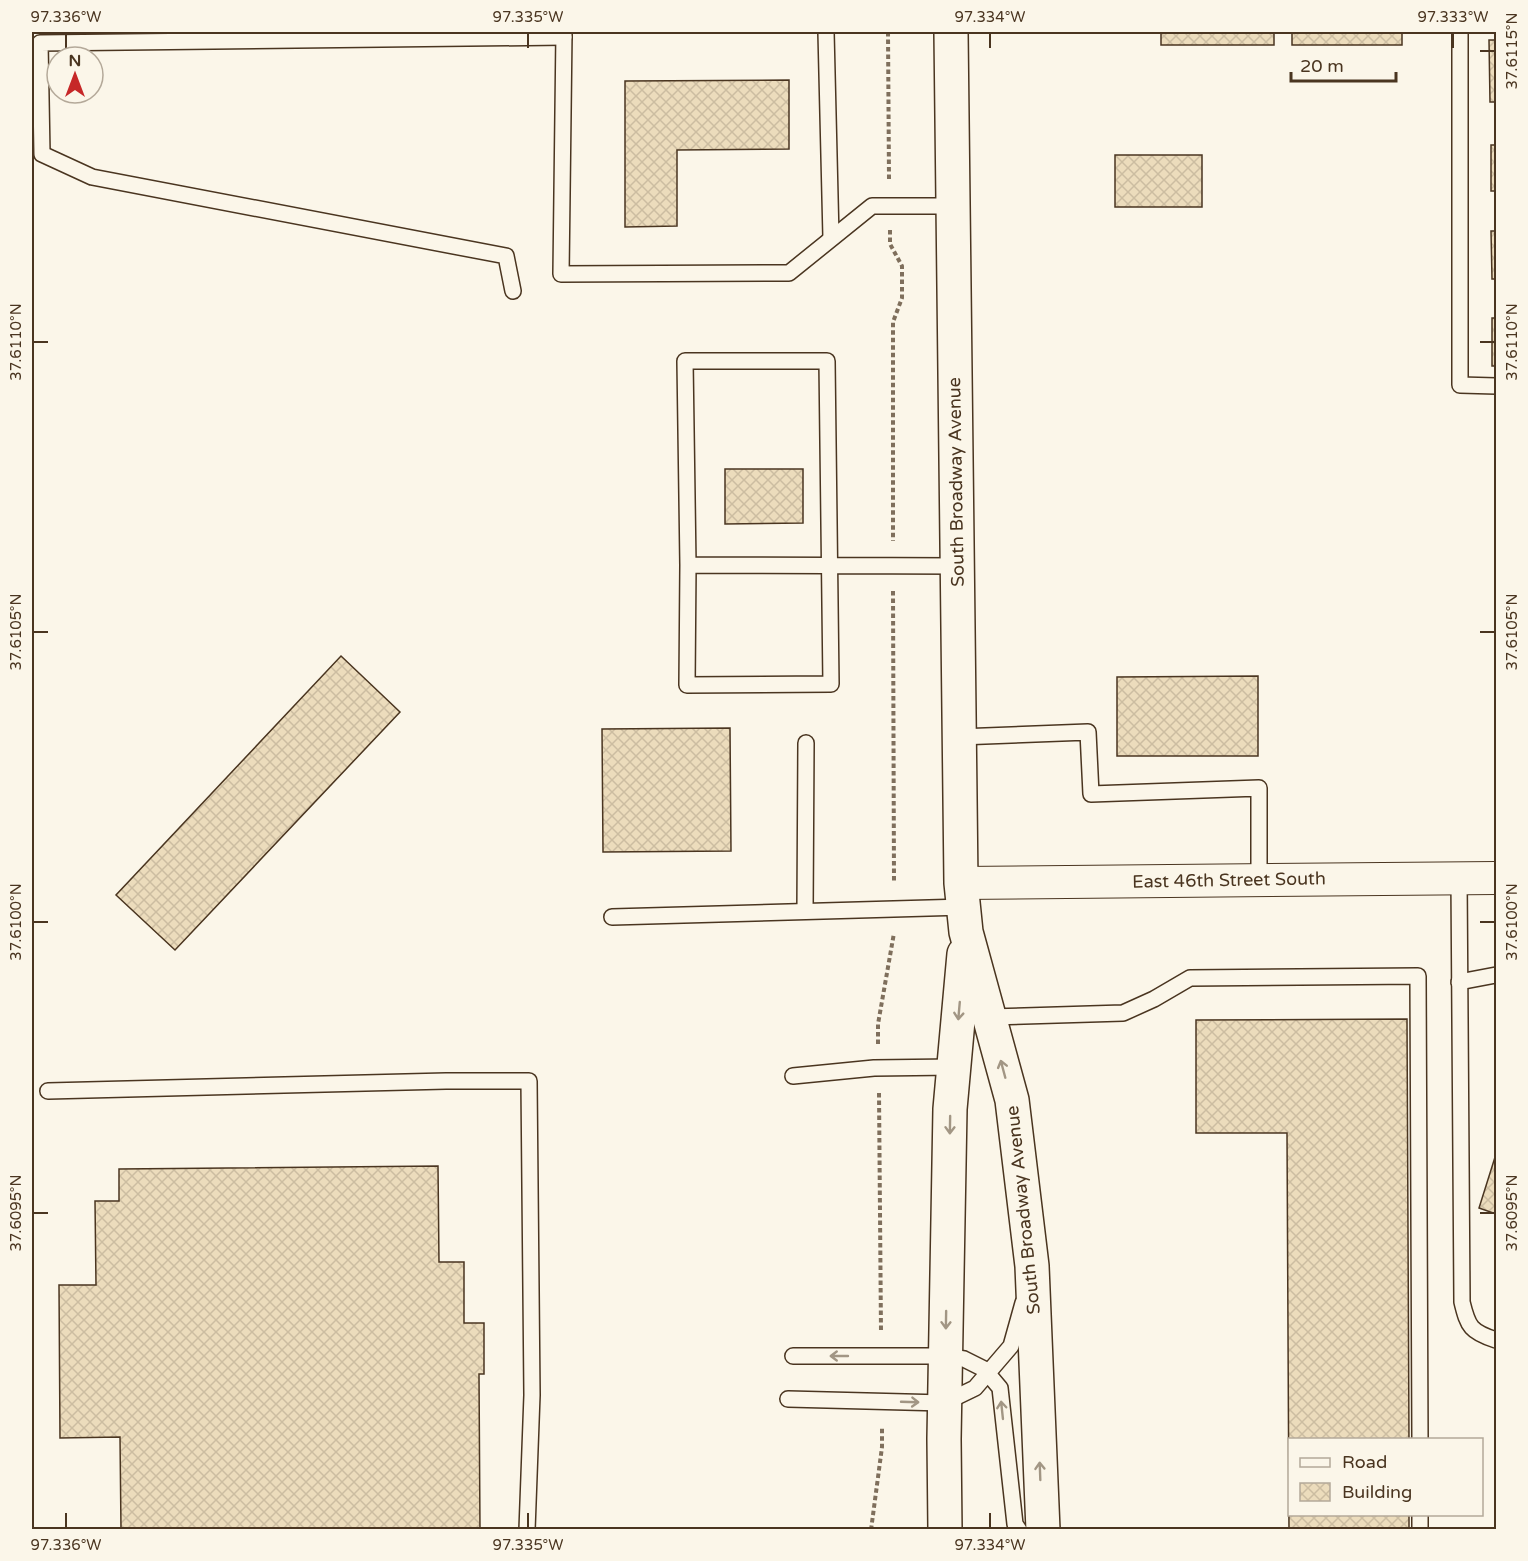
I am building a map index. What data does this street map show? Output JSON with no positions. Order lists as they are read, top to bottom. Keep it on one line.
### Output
{"streets":{"main road":["South Broadway Avenue"],"street":["East 46th Street South"]},"crossings":[["South Broadway Avenue","East 46th Street South"]],"legend":["Road","Building"],"scale_bar":"20 m","north":"top","coordinates":["97.336°W","97.335°W","97.334°W","97.333°W","37.6115°N","37.6110°N","37.6105°N","37.6100°N","37.6095°N"]}
